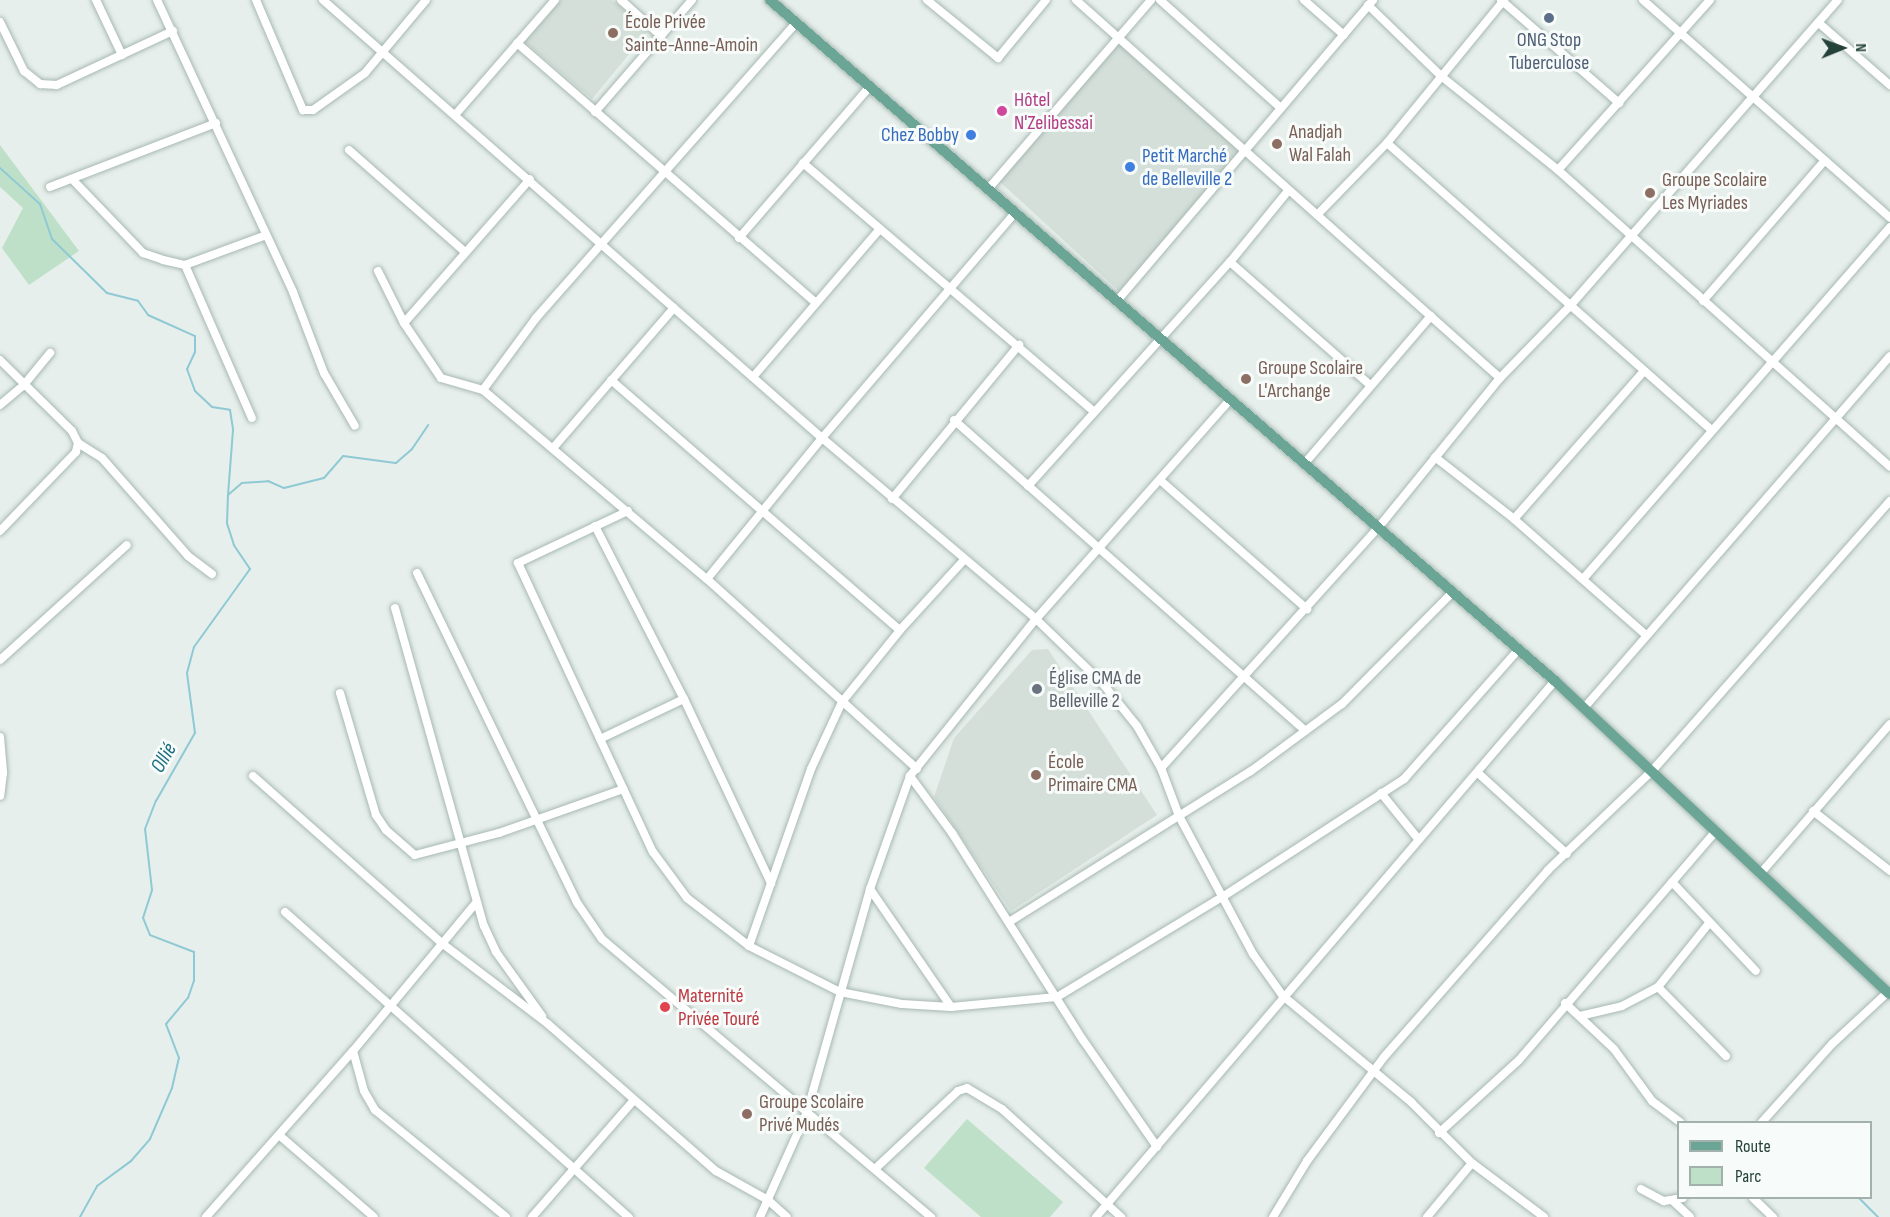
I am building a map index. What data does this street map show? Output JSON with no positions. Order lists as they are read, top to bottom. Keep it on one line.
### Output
{"water":["Ollié"],"places":["ONG Stop Tuberculose","École Privée Sainte-Anne-Amoin","Hôtel N'Zelibessai","Chez Bobby","Anadjah Wal Falah","Petit Marché de Belleville 2","Groupe Scolaire Les Myriades","Groupe Scolaire L'Archange","Église CMA de Belleville 2","École Primaire CMA","Maternité Privée Touré","Groupe Scolaire Privé Mudés"],"legend":["Route","Parc"],"north":"right"}
